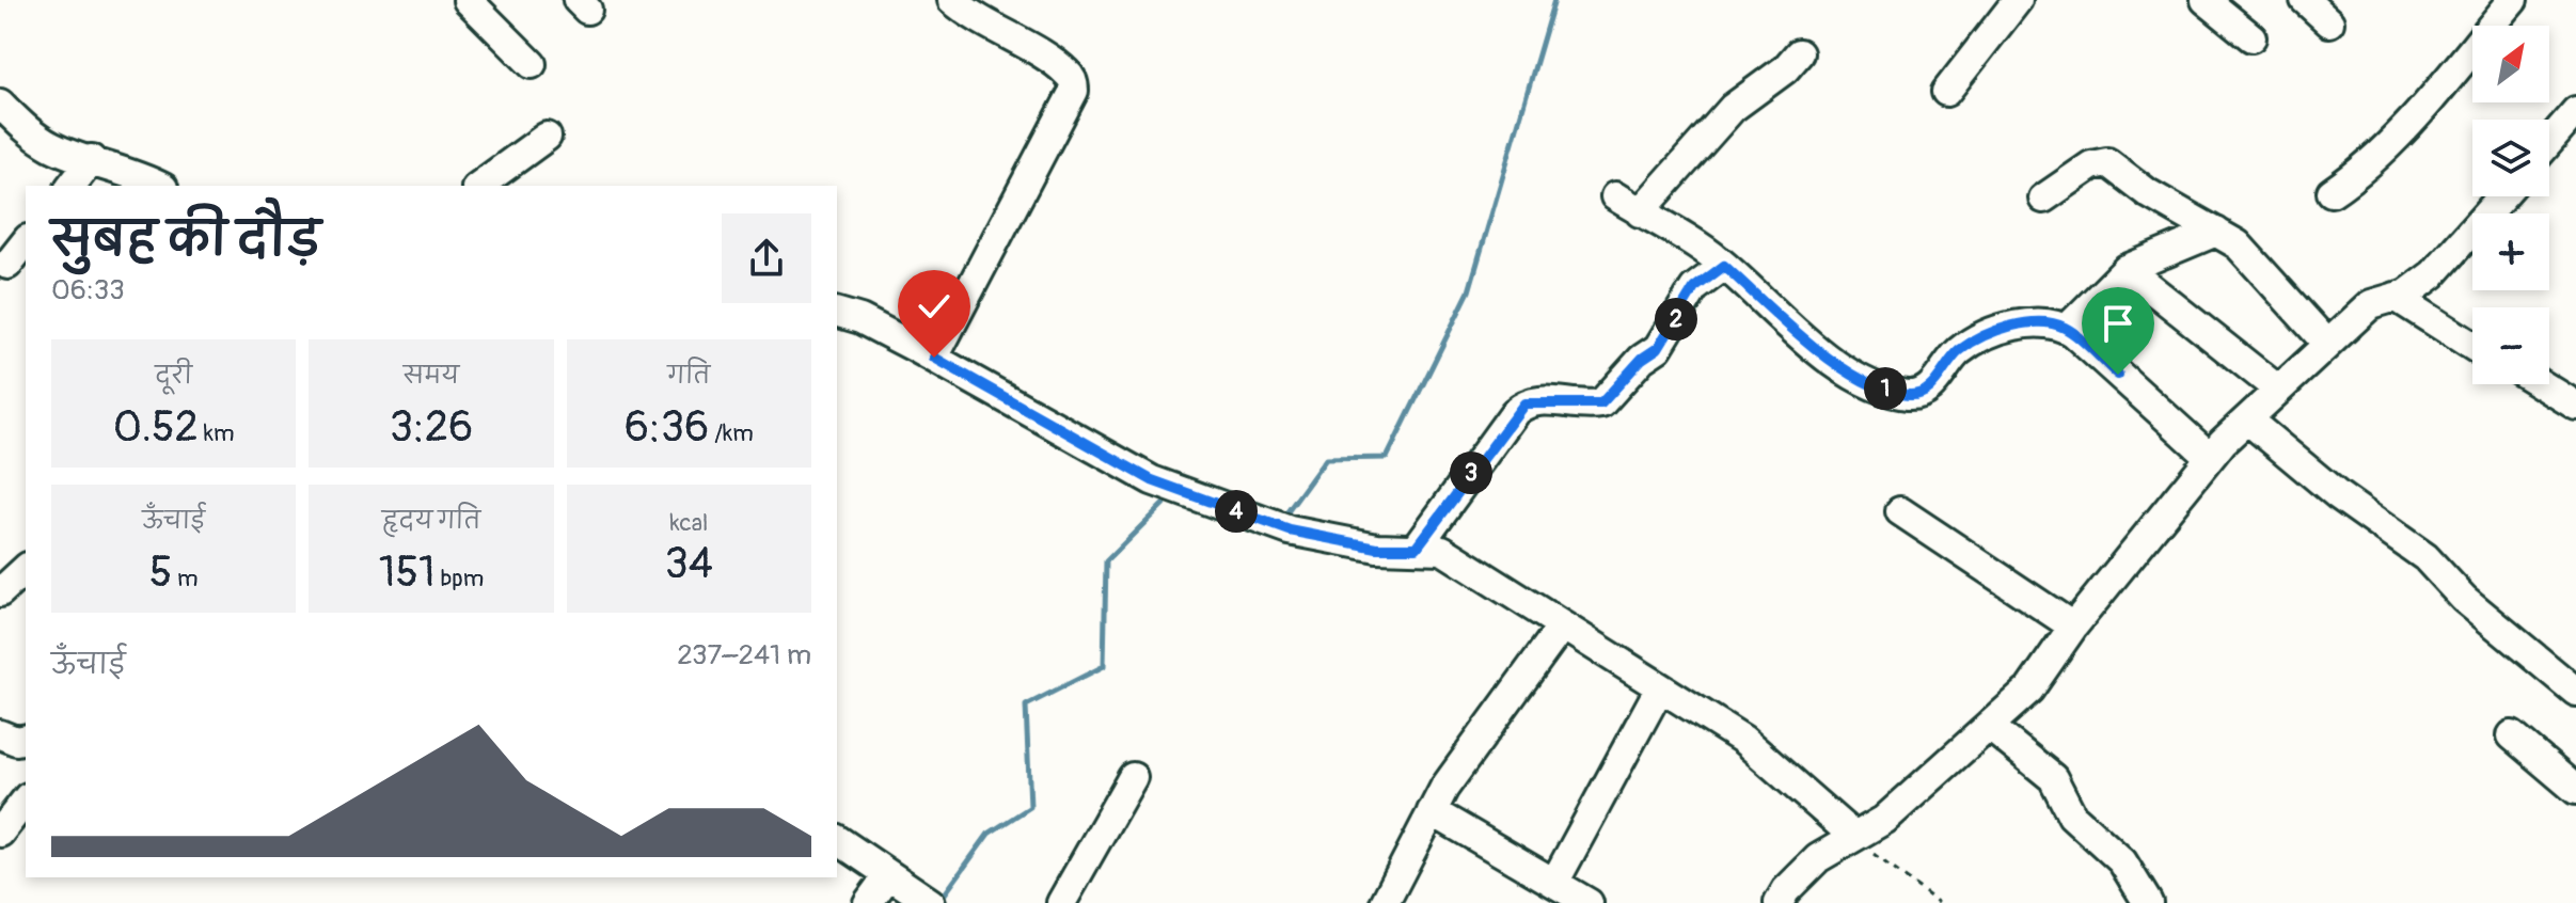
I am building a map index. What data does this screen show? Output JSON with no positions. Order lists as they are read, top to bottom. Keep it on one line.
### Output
{"north":"top right","page":{"map_buttons":["+","−"],"heading":["सुबह की दौड़","06:33"],"pins":["2","1","3","4"],"stats":[["दूरी","0.52 km"],["समय","3:26"],["गति","6:36 /km"],["ऊँचाई","5 m"],["हृदय गति","151 bpm"],["kcal","34"]],"chart":["ऊँचाई","237–241 m"]}}
